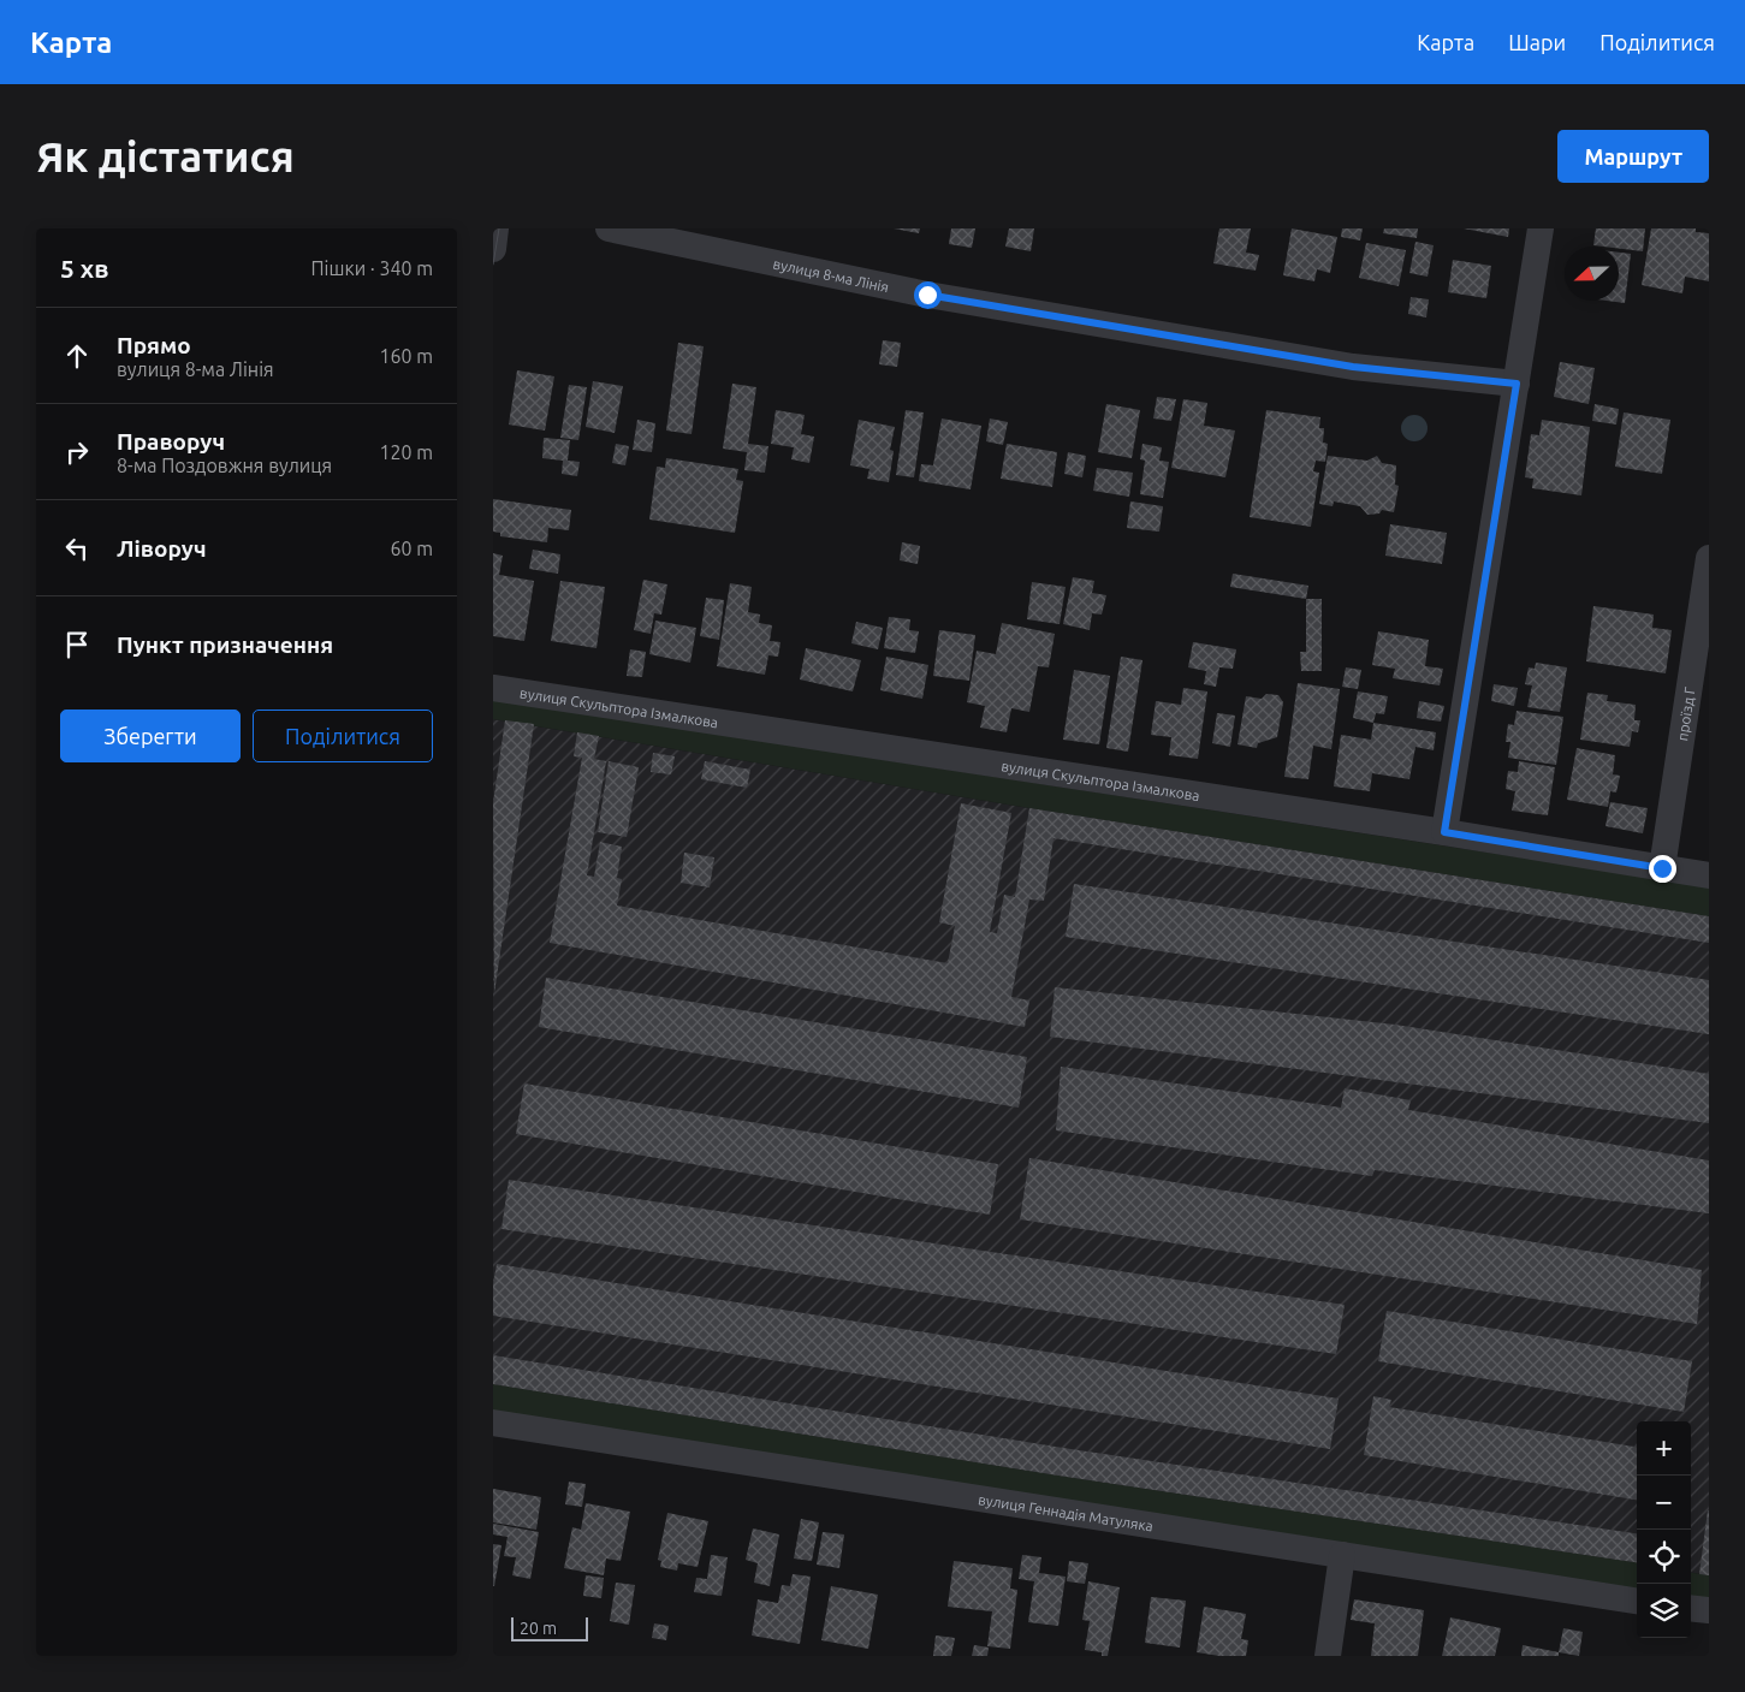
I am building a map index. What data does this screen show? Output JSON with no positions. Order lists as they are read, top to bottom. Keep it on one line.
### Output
{"streets":{"street":["вулиця 8-ма Лінія","вулиця Скульптора Ізмалкова","проїзд Г","вулиця Геннадія Матуляка"]},"crossings":[["вулиця Скульптора Ізмалкова","проїзд Г"]],"scale_bar":"20 m","north":"left","page":{"header":"Карта","nav":["Карта","Шари","Поділитися"],"buttons":["Маршрут",["Зберегти","Поділитися"]],"title":"Як дістатися","heading":["5 хв","Пішки · 340 m"],"list":[["Прямо","вулиця 8-ма Лінія","160 m"],["Праворуч","8-ма Поздовжня вулиця","120 m"],["Ліворуч","60 m"],"Пункт призначення"],"map_buttons":["+","−"],"scale":"20 m"}}
